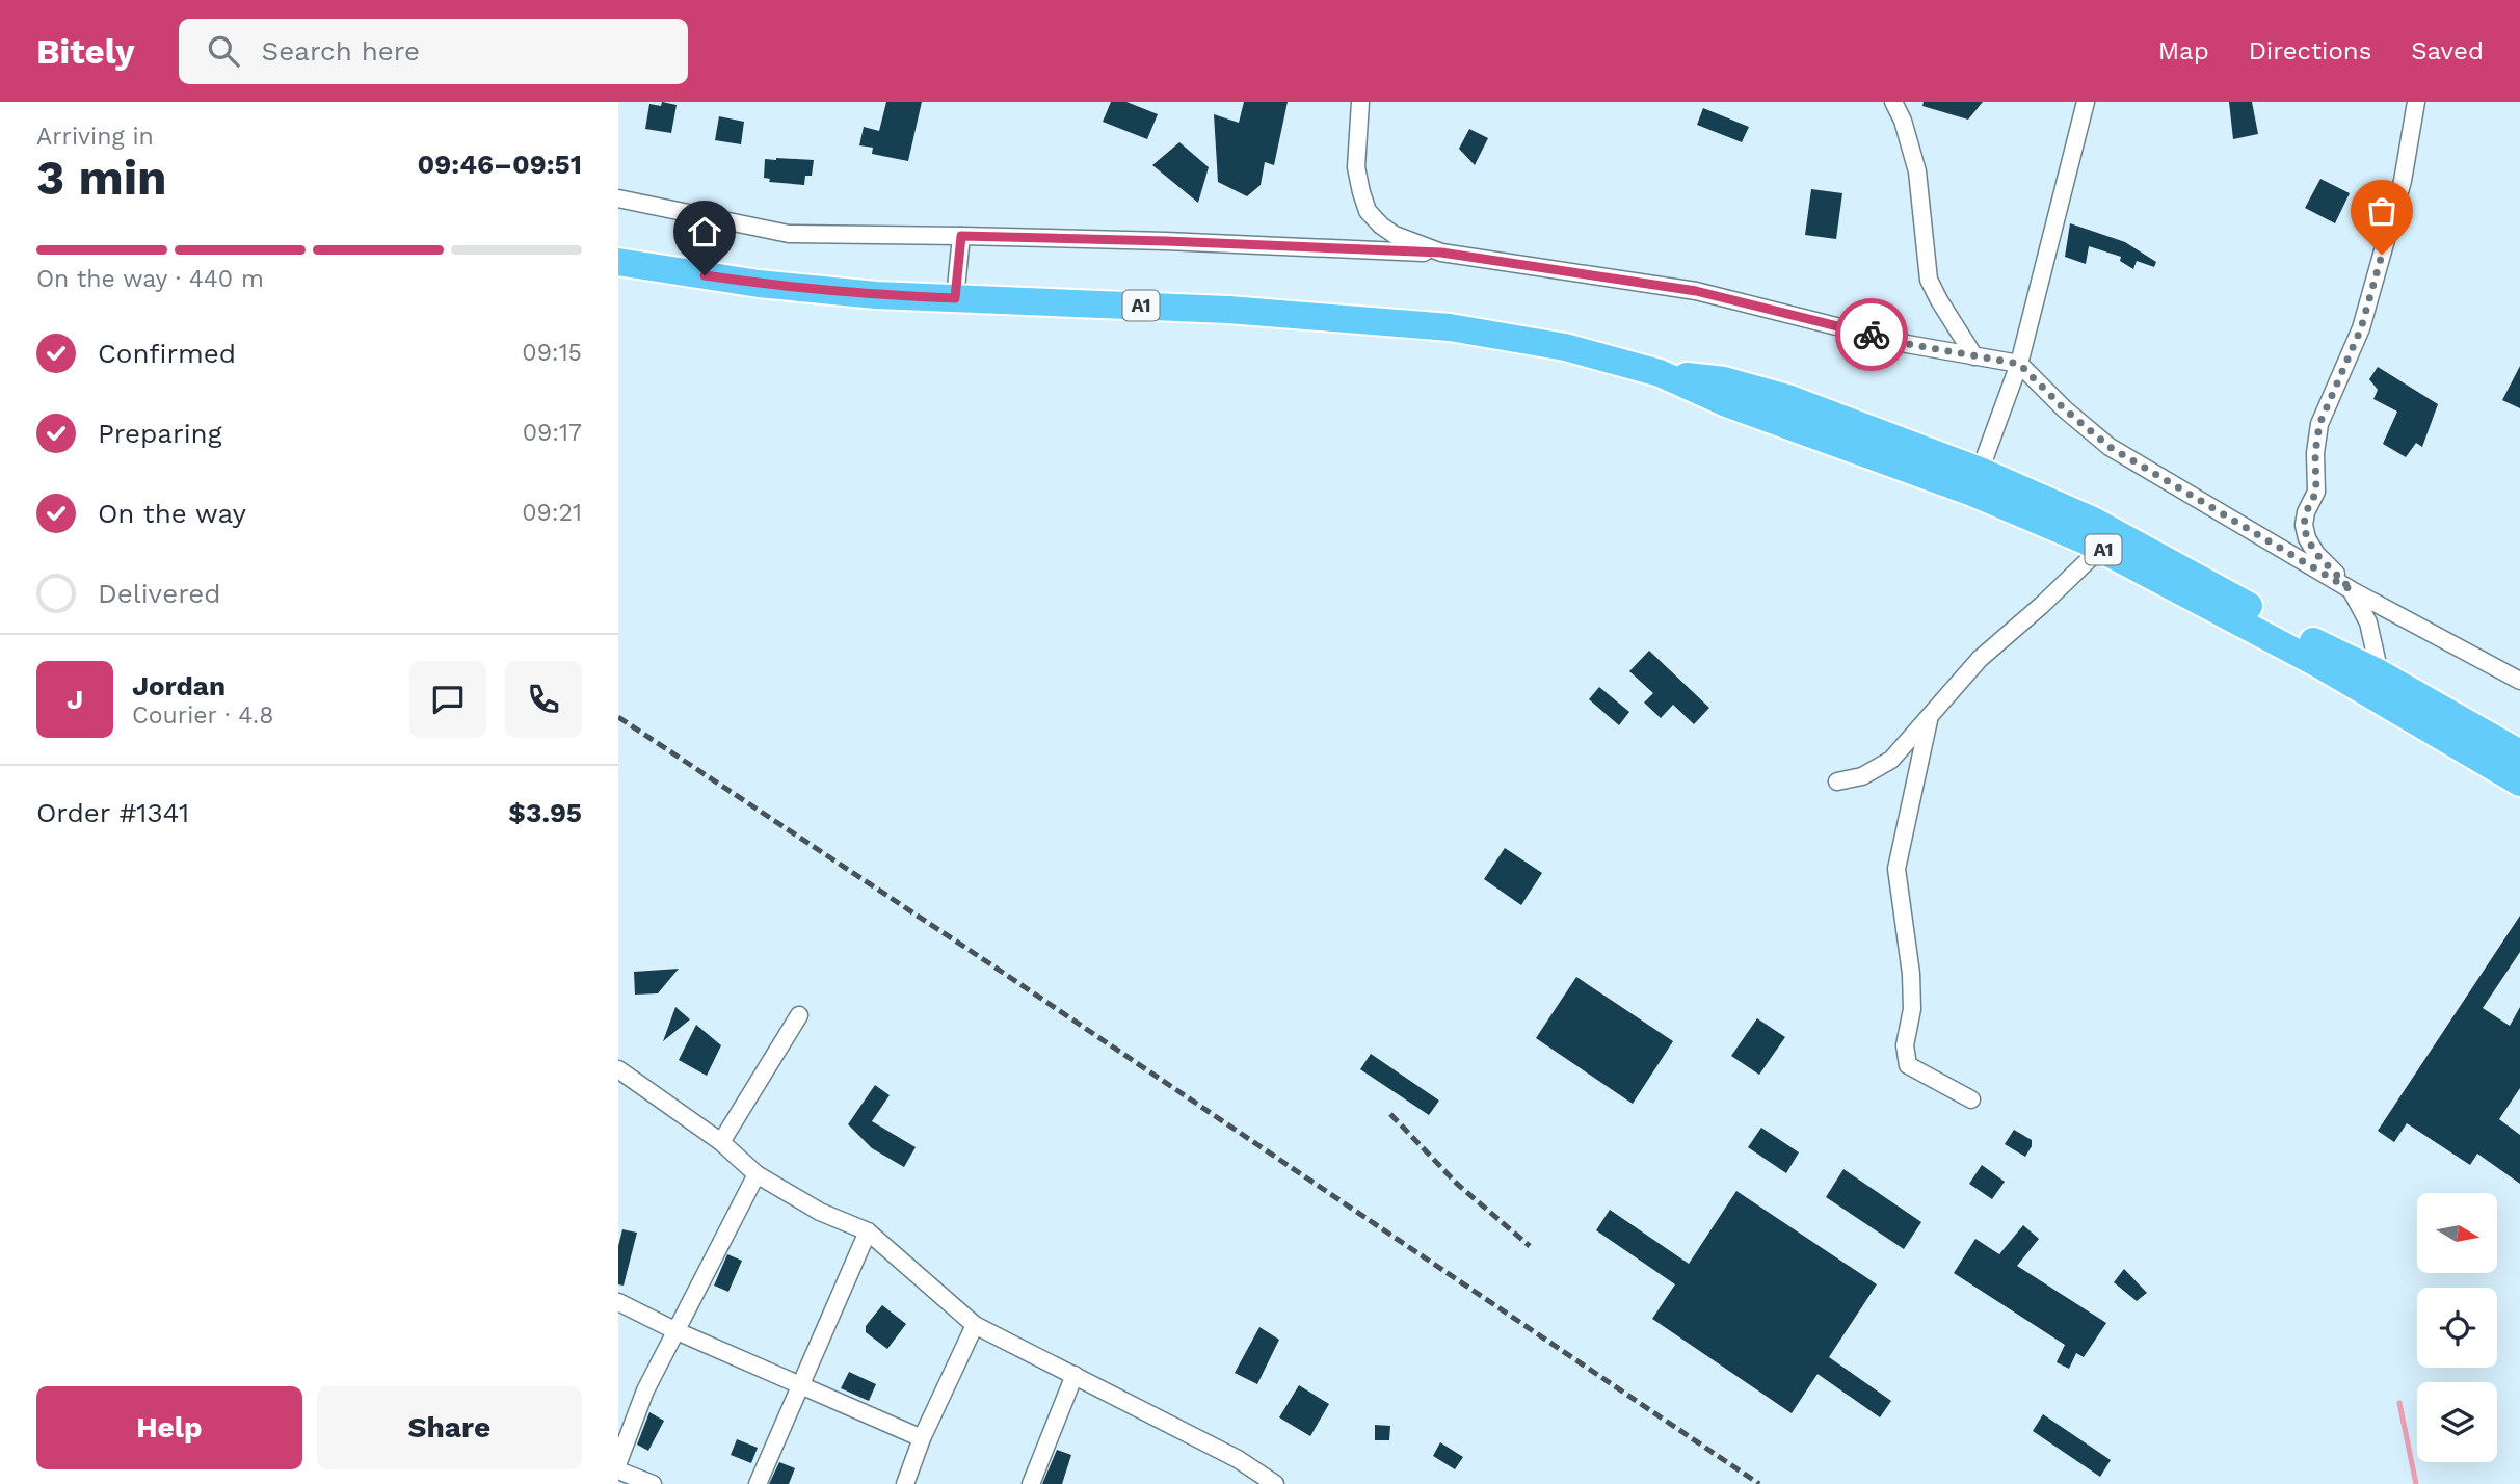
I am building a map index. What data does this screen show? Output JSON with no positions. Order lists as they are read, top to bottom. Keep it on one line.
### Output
{"streets":{"highway":["A1"]},"north":"right","page":{"header":"Bitely","search":"Search here","nav":["Map","Directions","Saved"],"heading":["3 min","Arriving in","09:46–09:51"],"panel":["Jordan","Courier · 4.8","Order #1341","$3.95"],"bar":"On the way · 440 m","list":[["Confirmed","09:15"],["Preparing","09:17"],["On the way","09:21"],"Delivered"],"round":"J","buttons":["Help","Share"]}}
